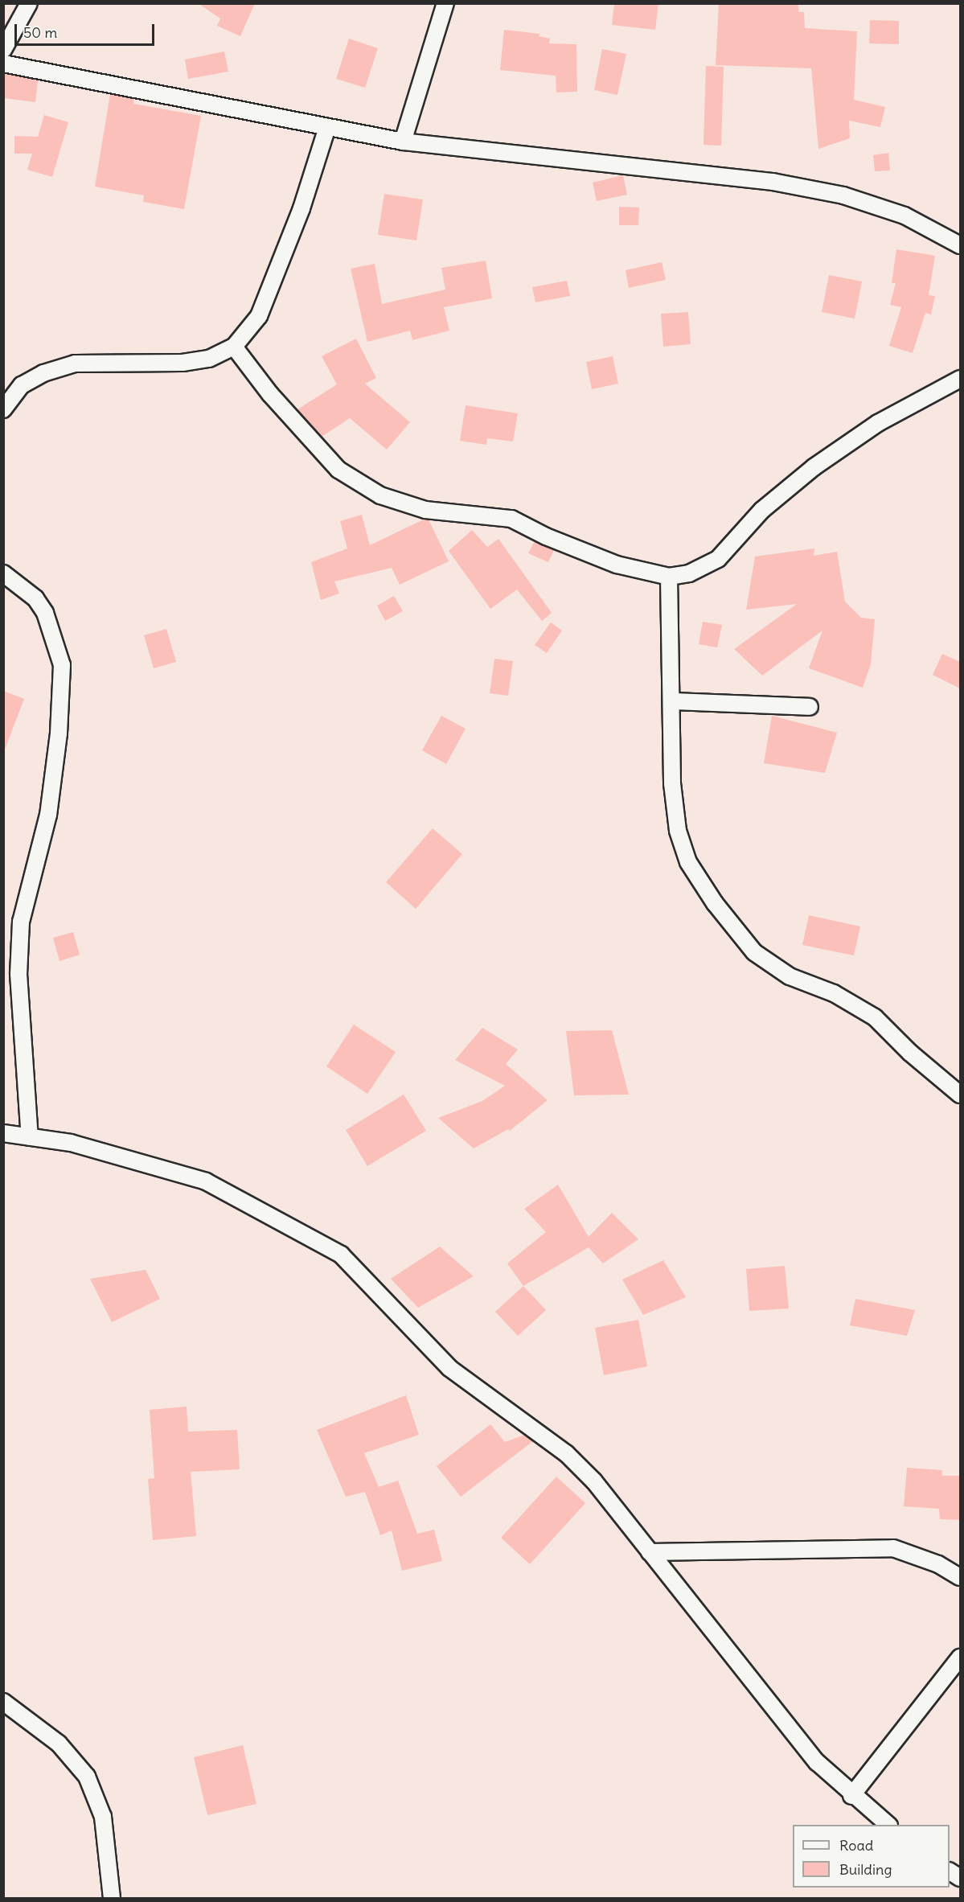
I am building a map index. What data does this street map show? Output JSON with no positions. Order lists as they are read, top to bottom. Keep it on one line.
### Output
{"legend":["Road","Building"],"scale_bar":"50 m"}
